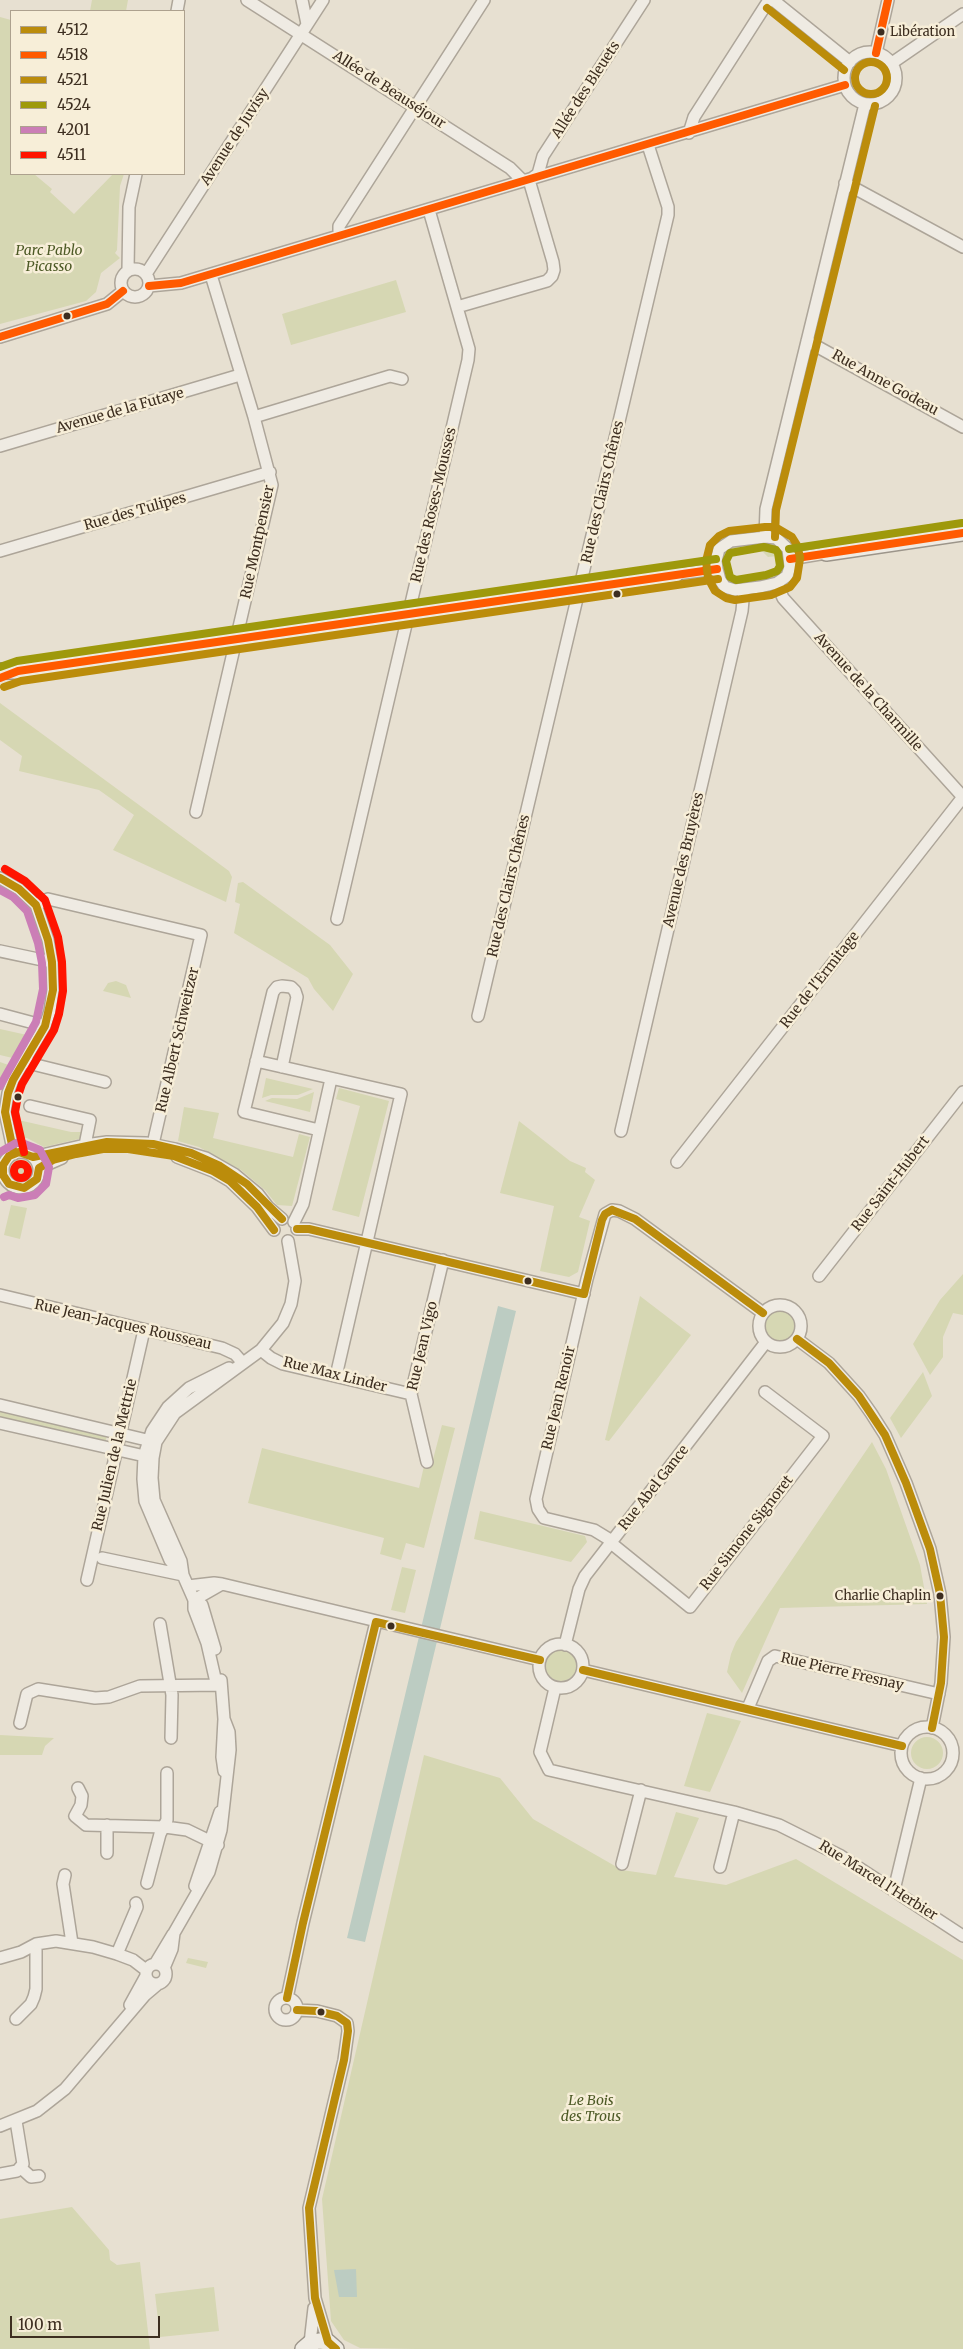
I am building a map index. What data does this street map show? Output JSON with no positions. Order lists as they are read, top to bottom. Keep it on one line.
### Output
{"streets":{"street":["Allée de Beauséjour","Allée des Bleuets","Avenue de Juvisy","Rue Anne Godeau","Avenue de la Futaye","Rue des Clairs Chênes","Rue des Roses-Mousses","Rue des Tulipes","Rue Montpensier","Avenue de la Charmille","Avenue des Bruyères","Rue de l'Ermitage","Rue Albert Schweitzer","Rue Saint-Hubert","Rue Jean-Jacques Rousseau","Rue Jean Vigo","Rue Max Linder","Rue Jean Renoir","Rue Julien de la Mettrie","Rue Abel Gance","Rue Simone Signoret","Rue Pierre Fresnay","Rue Marcel l'Herbier"]},"crossings":[["Allée de Beauséjour","Allée des Bleuets"],["Allée de Beauséjour","Avenue de Juvisy"],["Avenue de la Futaye","Rue Montpensier"],["Rue des Tulipes","Rue Montpensier"],["Avenue de la Charmille","Avenue des Bruyères"],["Avenue de la Charmille","Rue de l'Ermitage"],["Rue Jean-Jacques Rousseau","Rue Julien de la Mettrie"],["Rue Jean Vigo","Rue Max Linder"],["Rue Jean Renoir","Rue Abel Gance"],["Rue Jean Renoir","Rue Simone Signoret"],["Rue Abel Gance","Rue Simone Signoret"],["Rue Abel Gance","Rue Marcel l'Herbier"]],"parks":["Parc Pablo Picasso","Le Bois des Trous"],"places":["Libération","Charlie Chaplin"],"lines":["transit line 4518","transit line 4521","transit line 4524","transit line 4511","transit line 4512","transit line 4201"],"legend":["4512","4518","4521","4524","4201","4511"],"scale_bar":"100 m"}
